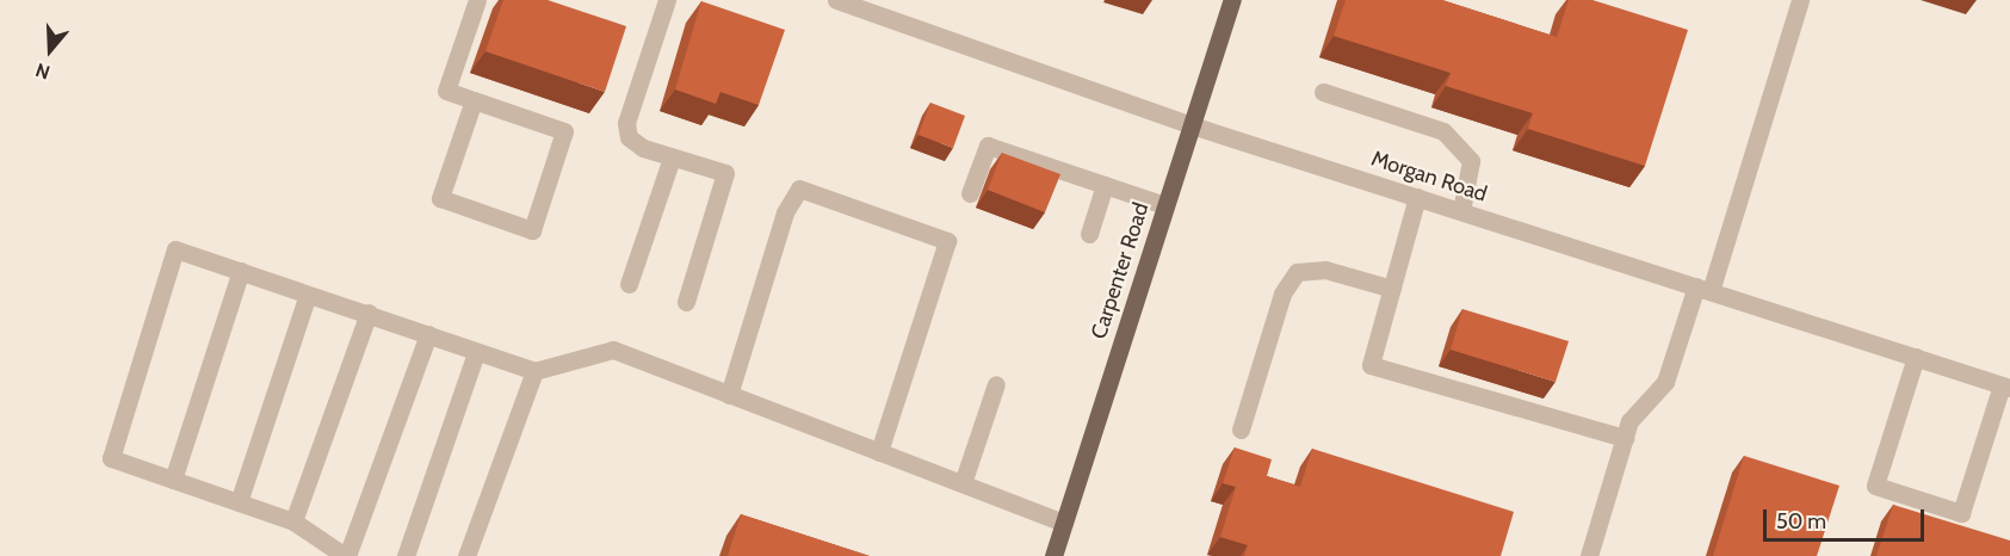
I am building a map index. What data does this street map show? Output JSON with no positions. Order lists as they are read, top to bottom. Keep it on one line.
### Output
{"streets":{"main road":["Carpenter Road"],"street":["Morgan Road"]},"crossings":[["Morgan Road","Carpenter Road"]],"scale_bar":"50 m","north":"bottom"}
